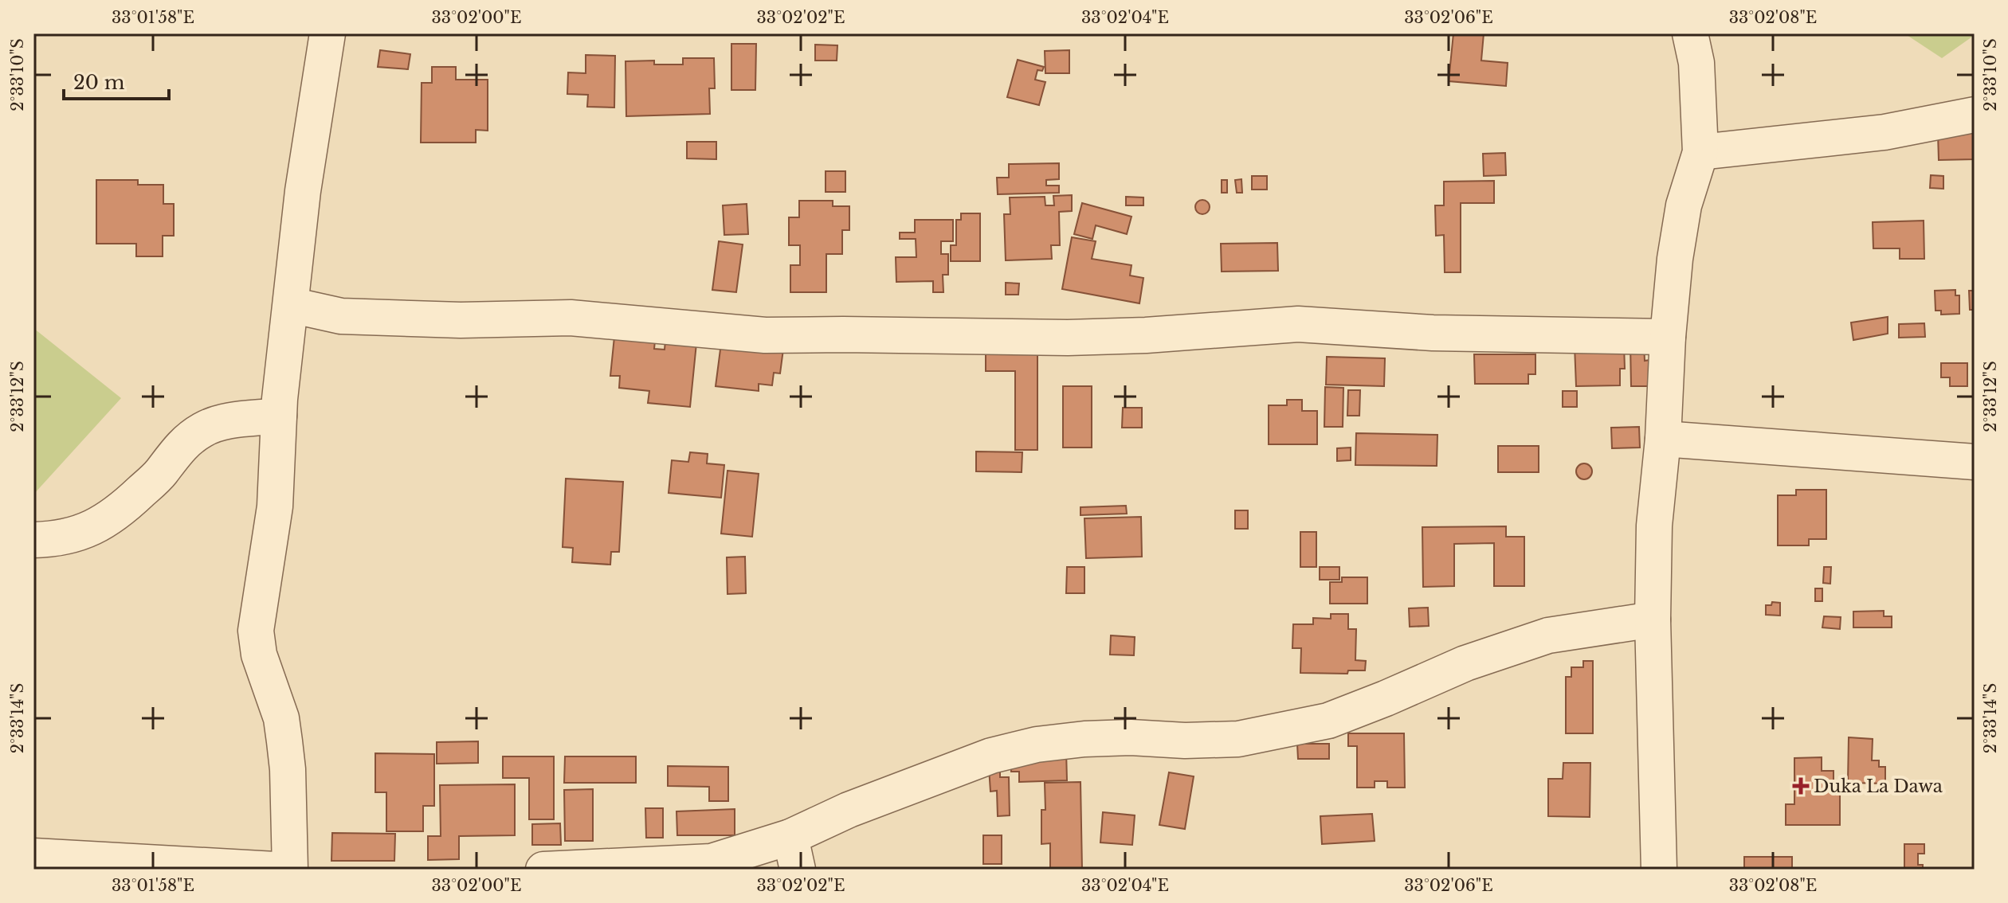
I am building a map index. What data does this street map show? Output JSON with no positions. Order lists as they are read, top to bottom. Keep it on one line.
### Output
{"places":{"health":["Duka La Dawa"]},"scale_bar":"20 m","coordinates":["33°01'58\"E","33°02'00\"E","33°02'02\"E","33°02'04\"E","33°02'06\"E","33°02'08\"E","2°33'10\"S","2°33'12\"S","2°33'14\"S"]}
